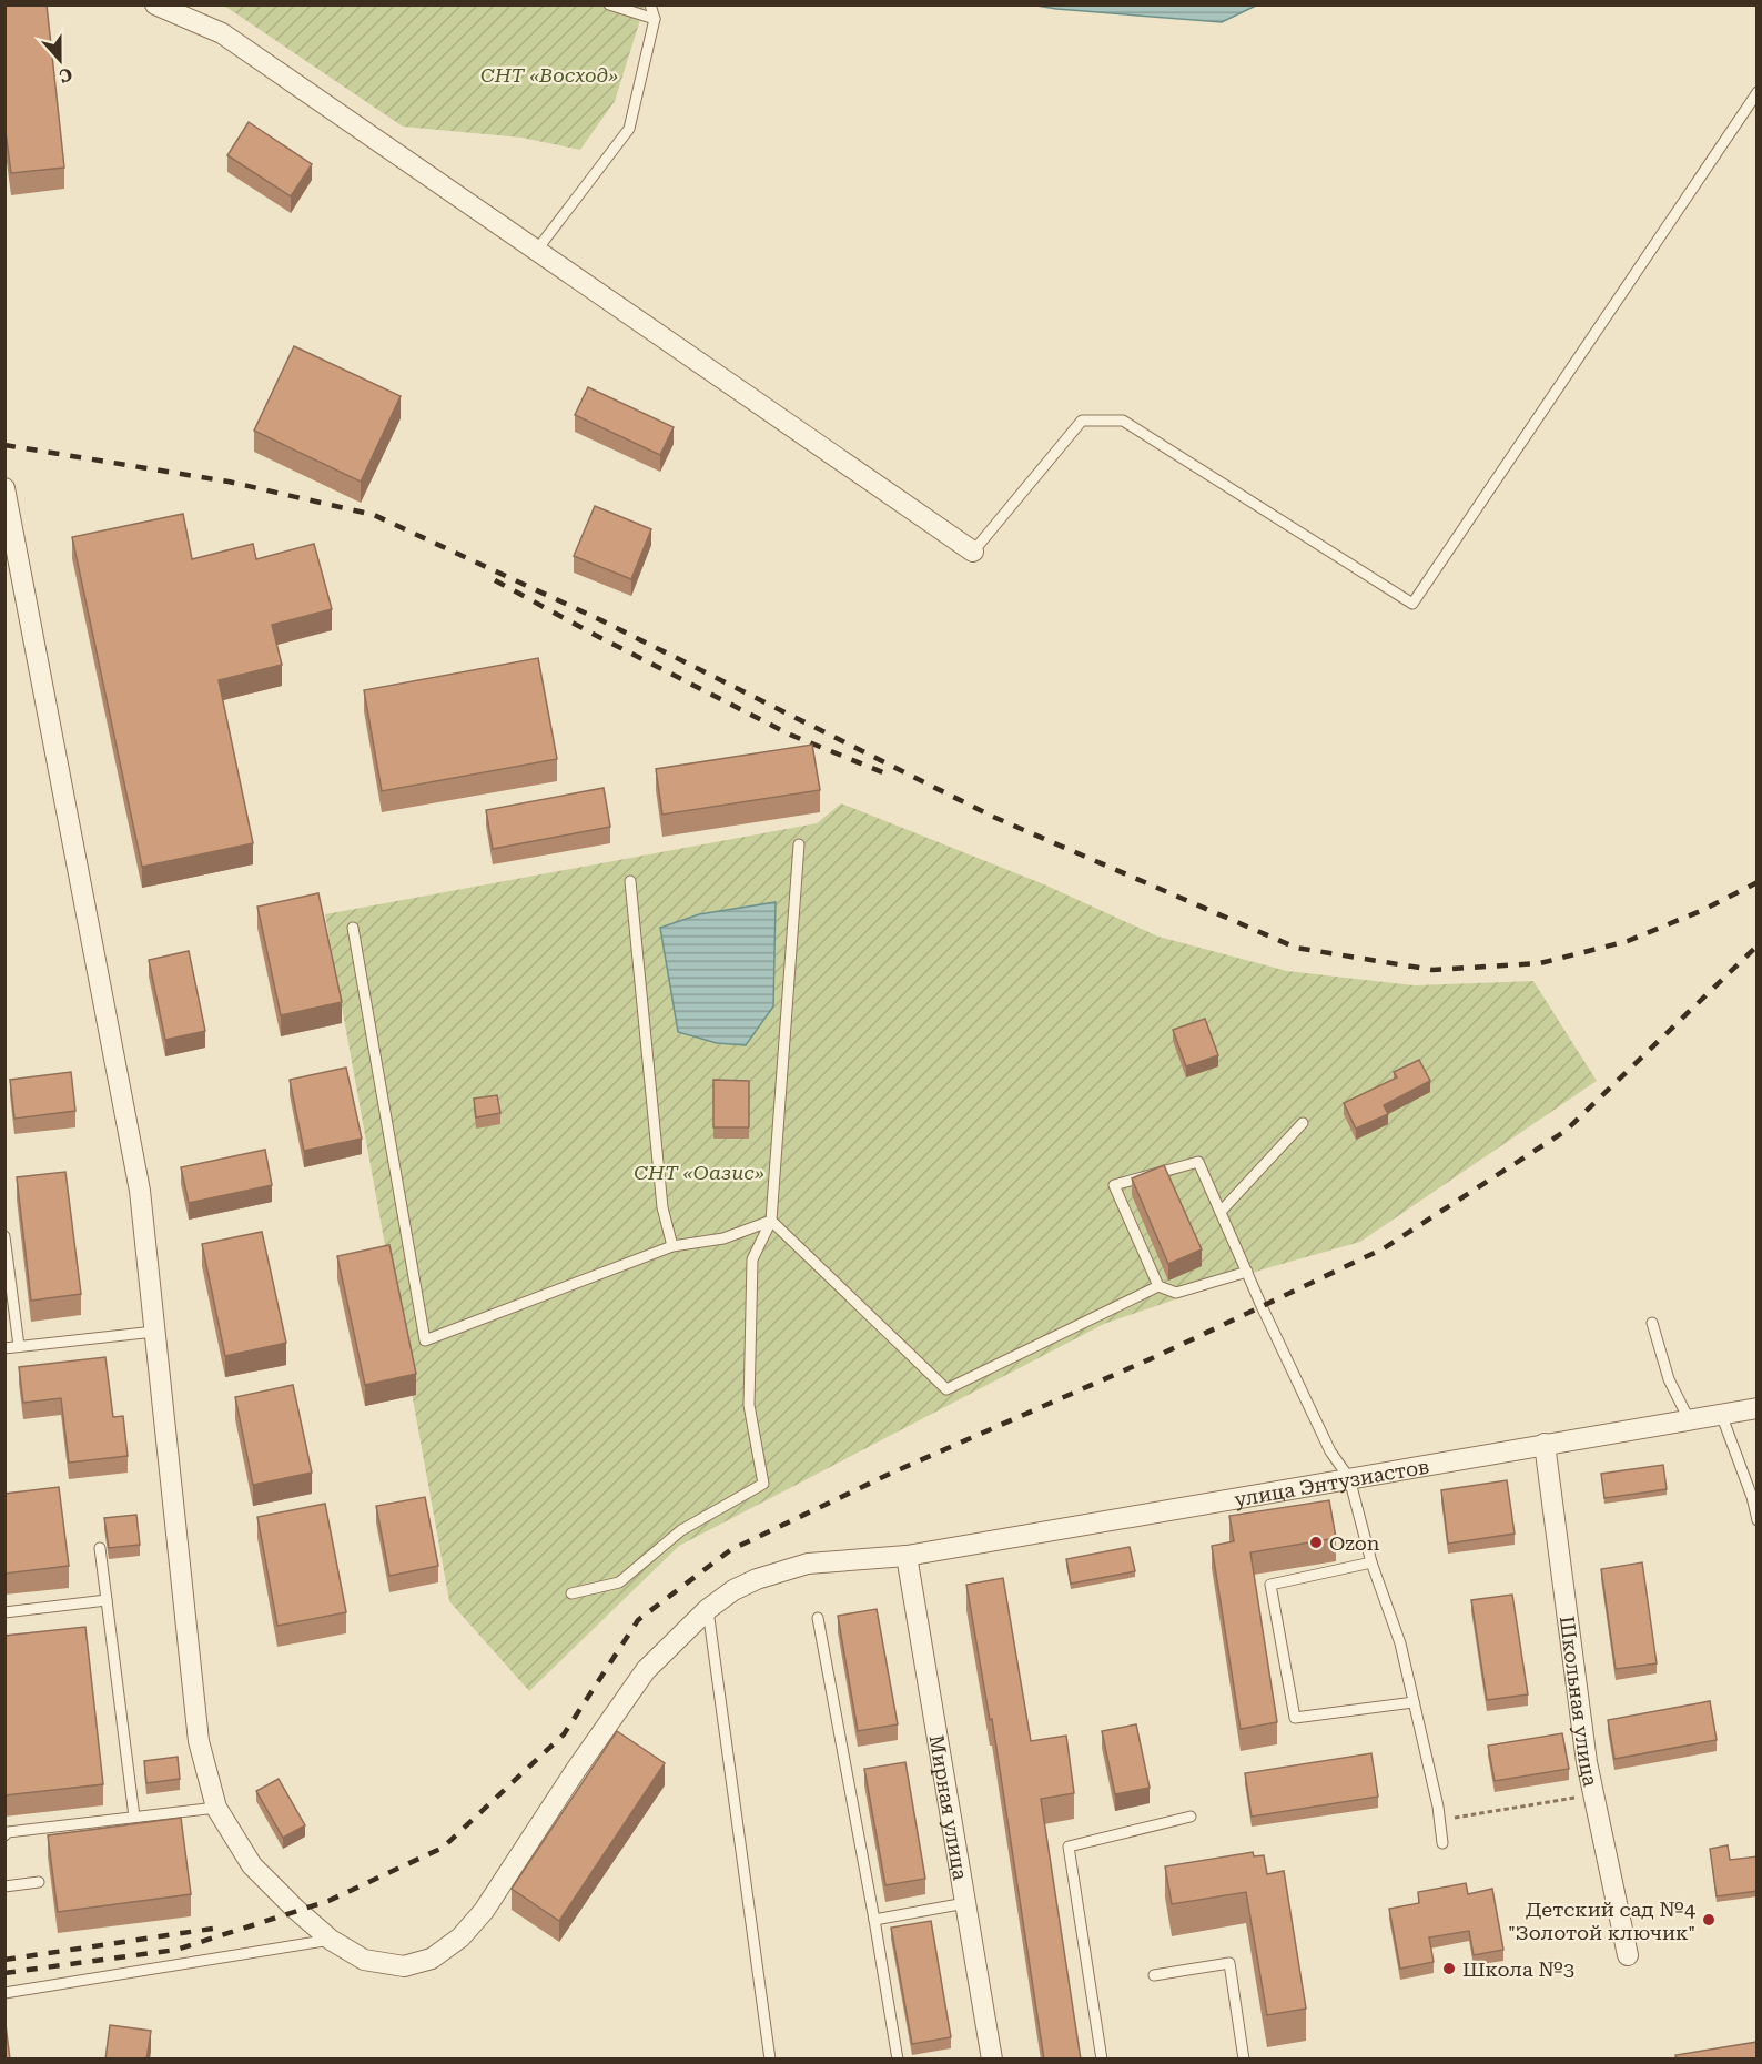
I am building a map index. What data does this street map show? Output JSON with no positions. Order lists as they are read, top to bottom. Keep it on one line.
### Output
{"streets":{"street":["улица Энтузиастов","Школьная улица","Мирная улица"]},"crossings":[["улица Энтузиастов","Школьная улица"],["улица Энтузиастов","Мирная улица"]],"parks":["СНТ «Восход»","СНТ «Оазис»"],"places":["Ozon","Детский сад №4 \"Золотой ключик\"","Школа №3"],"north":"bottom"}
